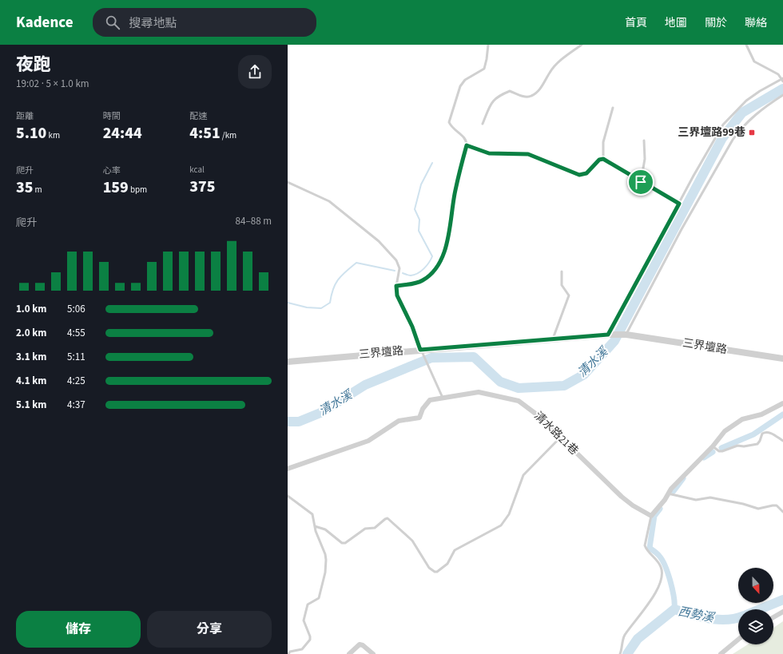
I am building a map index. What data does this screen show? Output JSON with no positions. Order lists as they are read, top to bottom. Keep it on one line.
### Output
{"streets":{"street":["三界壇路","清水路21巷"]},"water":["清水溪","西勢溪"],"places":{"transit":["三界壇路99巷"]},"north":"bottom","page":{"header":"Kadence","search":"搜尋地點","nav":["首頁","地圖","關於","聯絡"],"heading":["夜跑","19:02 · 5 × 1.0 km"],"stats":[["距離","5.10 km"],["時間","24:44"],["配速","4:51 /km"],["爬升","35 m"],["心率","159 bpm"],["kcal","375"]],"chart":["爬升","84–88 m"],"list":[{"name":"1.0 km","note":"5:06"},{"name":"2.0 km","note":"4:55"},{"name":"3.1 km","note":"5:11"},{"name":"4.1 km","note":"4:25"},{"name":"5.1 km","note":"4:37"}],"buttons":["儲存","分享"]}}
